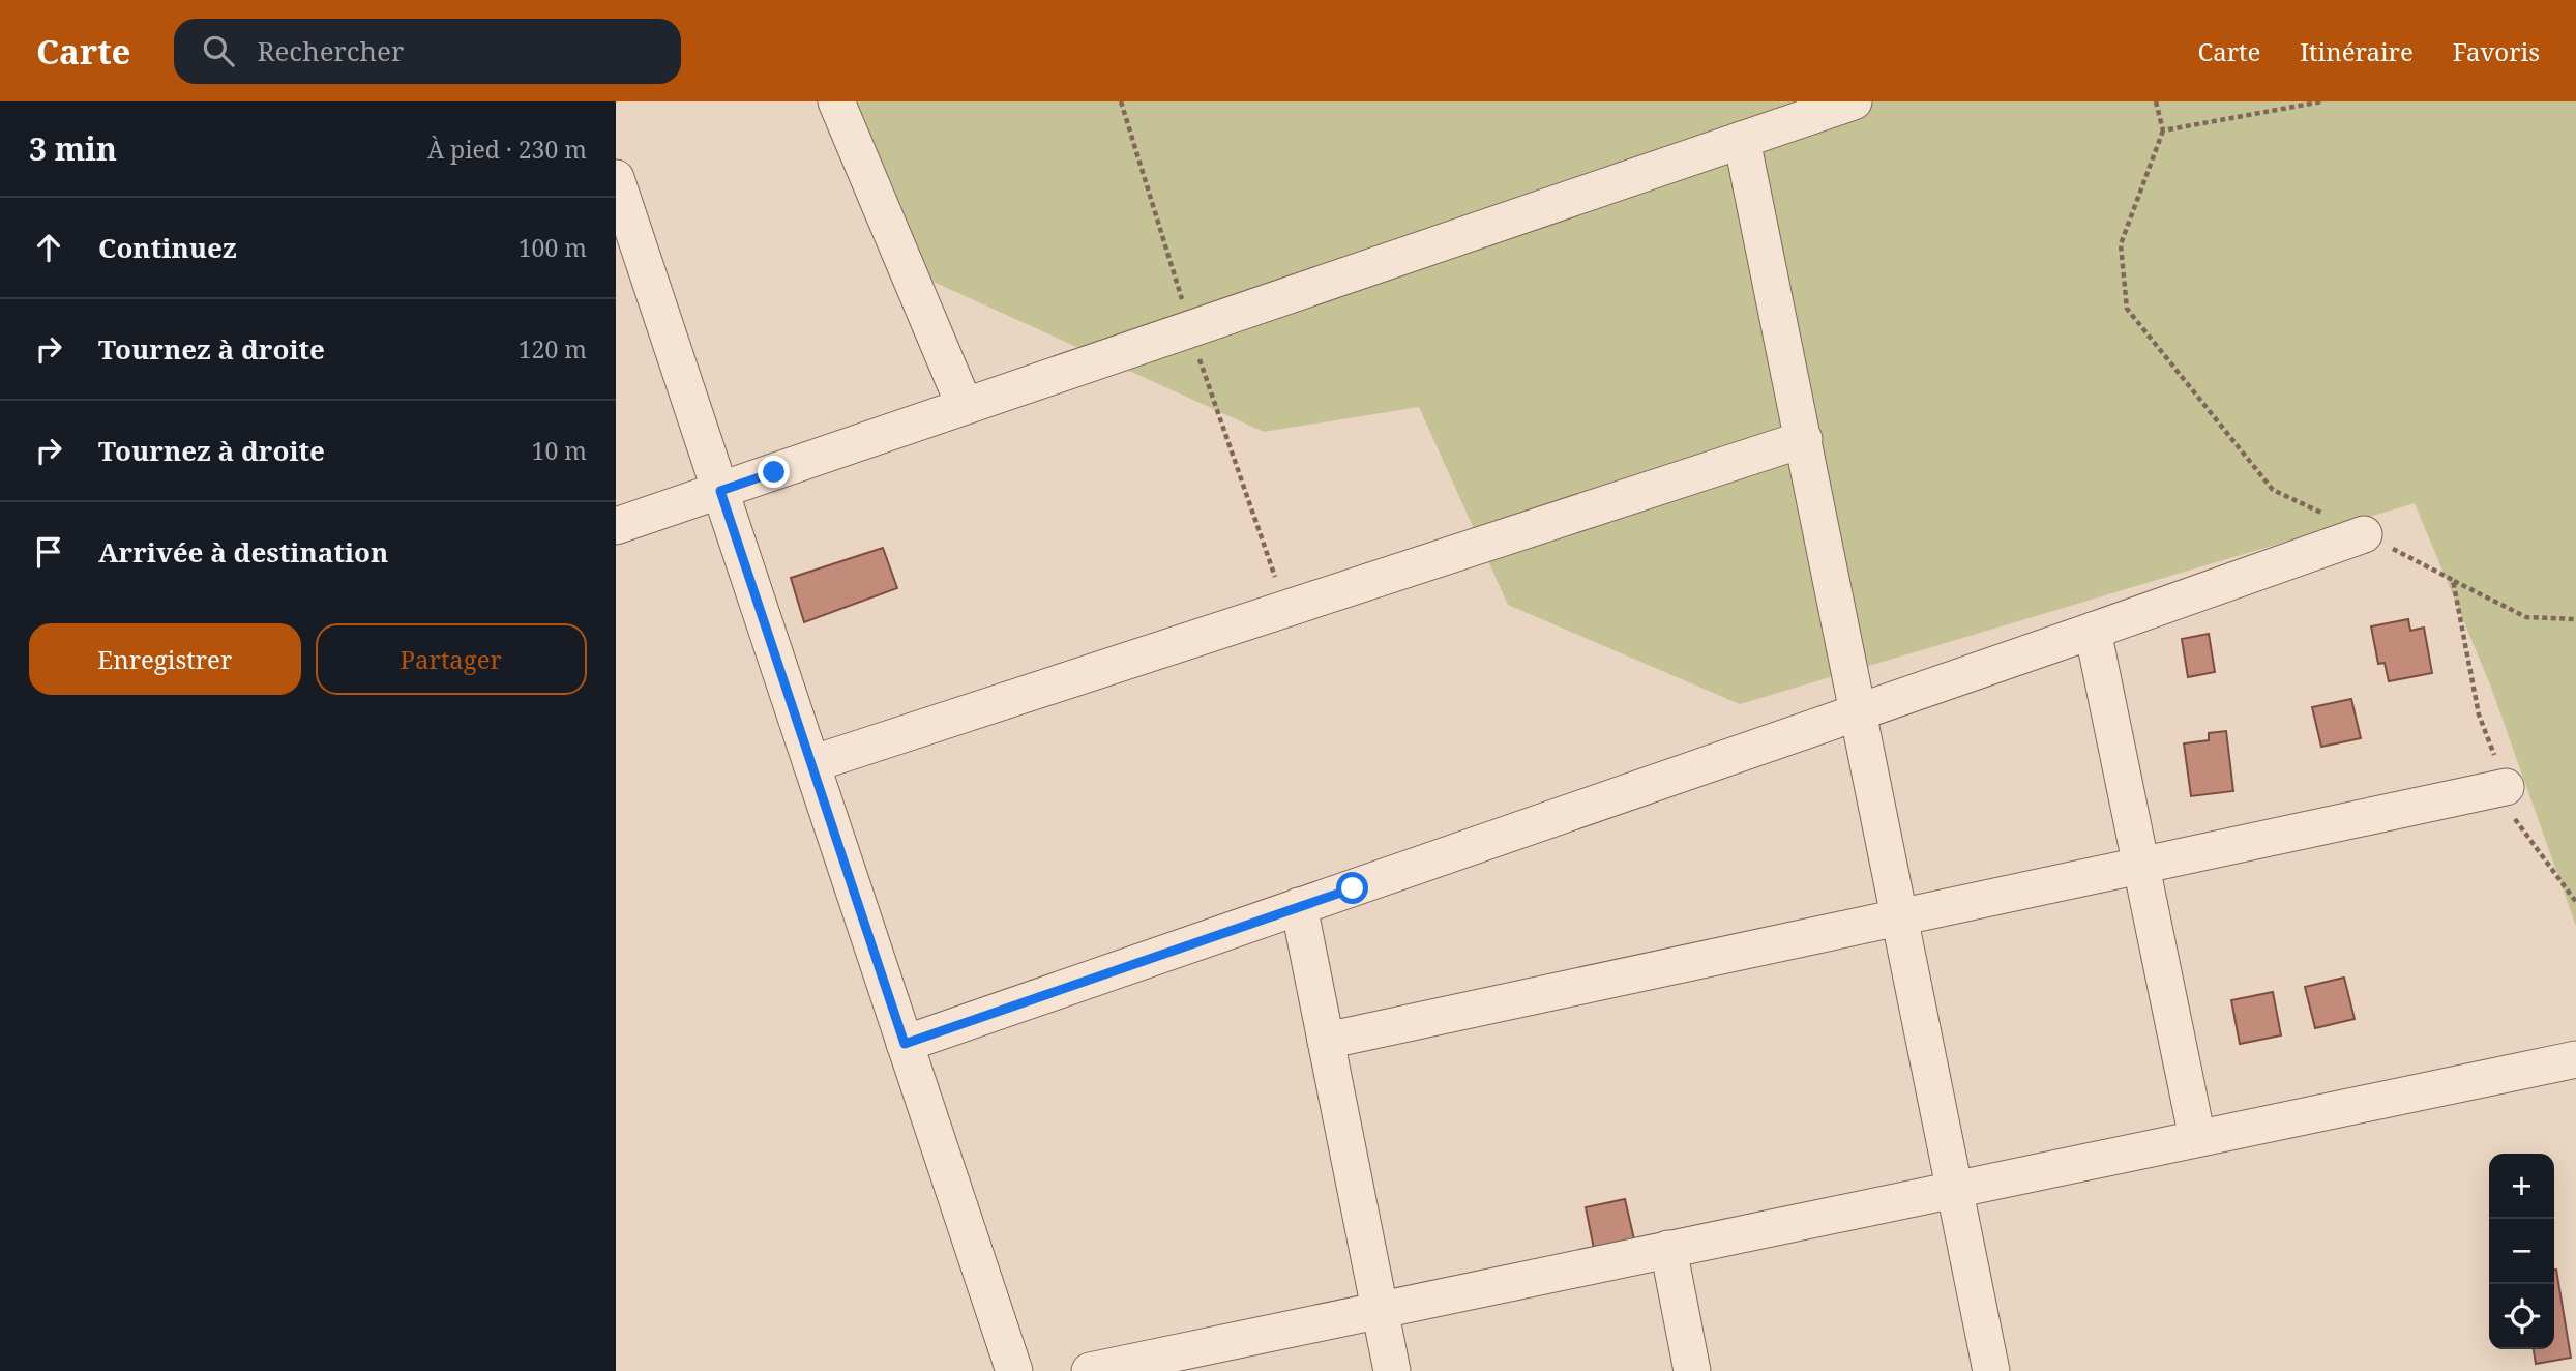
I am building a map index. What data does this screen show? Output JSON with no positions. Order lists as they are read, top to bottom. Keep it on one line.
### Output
{"page":{"header":"Carte","search":"Rechercher","nav":["Carte","Itinéraire","Favoris"],"heading":["3 min","À pied · 230 m"],"list":[["Continuez","100 m"],["Tournez à droite","120 m"],["Tournez à droite","10 m"],"Arrivée à destination"],"buttons":["Enregistrer","Partager"],"map_buttons":["+","−"]}}
